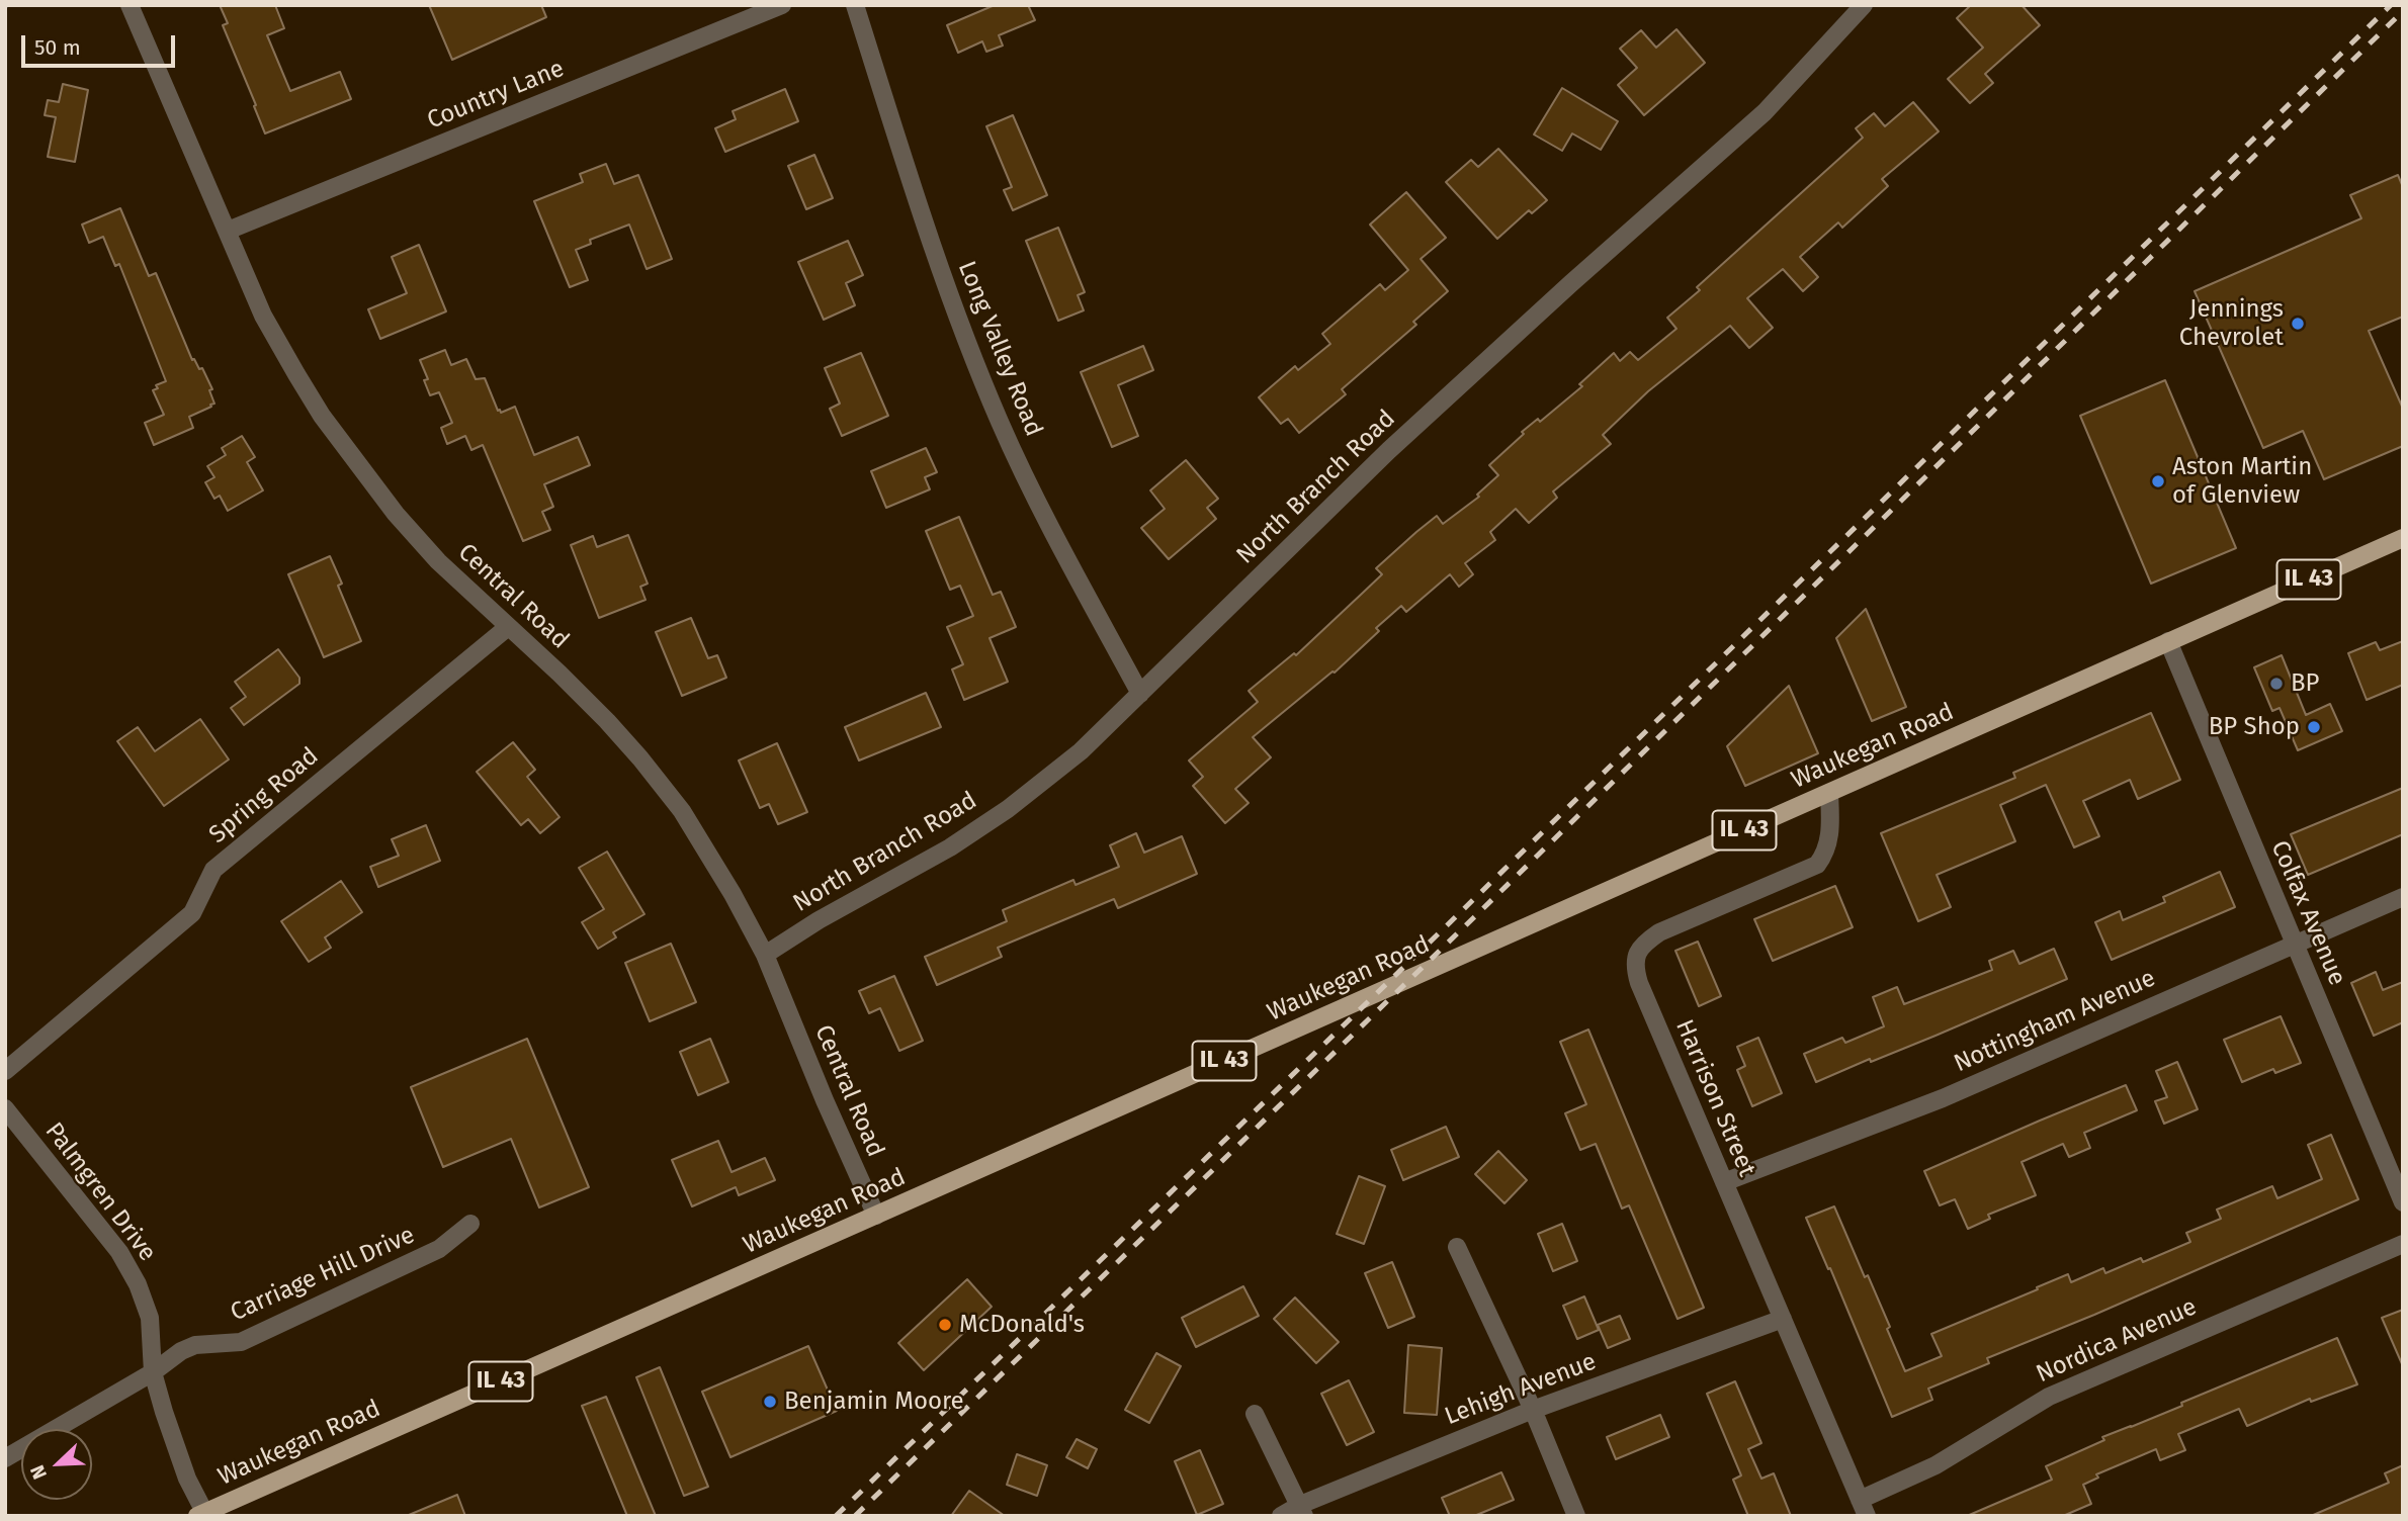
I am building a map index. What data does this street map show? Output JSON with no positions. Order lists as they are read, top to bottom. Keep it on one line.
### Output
{"streets":{"main road":["IL 43","Waukegan Road"],"street":["Country Lane","Long Valley Road","North Branch Road","Central Road","Spring Road","Colfax Avenue","Nottingham Avenue","Harrison Street","Palmgren Drive","Carriage Hill Drive","Nordica Avenue","Lehigh Avenue"]},"crossings":[["Country Lane","Central Road"],["Long Valley Road","North Branch Road"],["North Branch Road","Central Road"],["Central Road","Waukegan Road"],["Central Road","Spring Road"],["Waukegan Road","Colfax Avenue"],["Waukegan Road","Harrison Street"],["Waukegan Road","Palmgren Drive"],["Colfax Avenue","Nottingham Avenue"],["Nottingham Avenue","Harrison Street"],["Harrison Street","Nordica Avenue"],["Harrison Street","Lehigh Avenue"],["Palmgren Drive","Carriage Hill Drive"]],"places":["Jennings Chevrolet","Aston Martin of Glenview","BP","BP Shop","McDonald's","Benjamin Moore"],"scale_bar":"50 m","north":"bottom left"}
